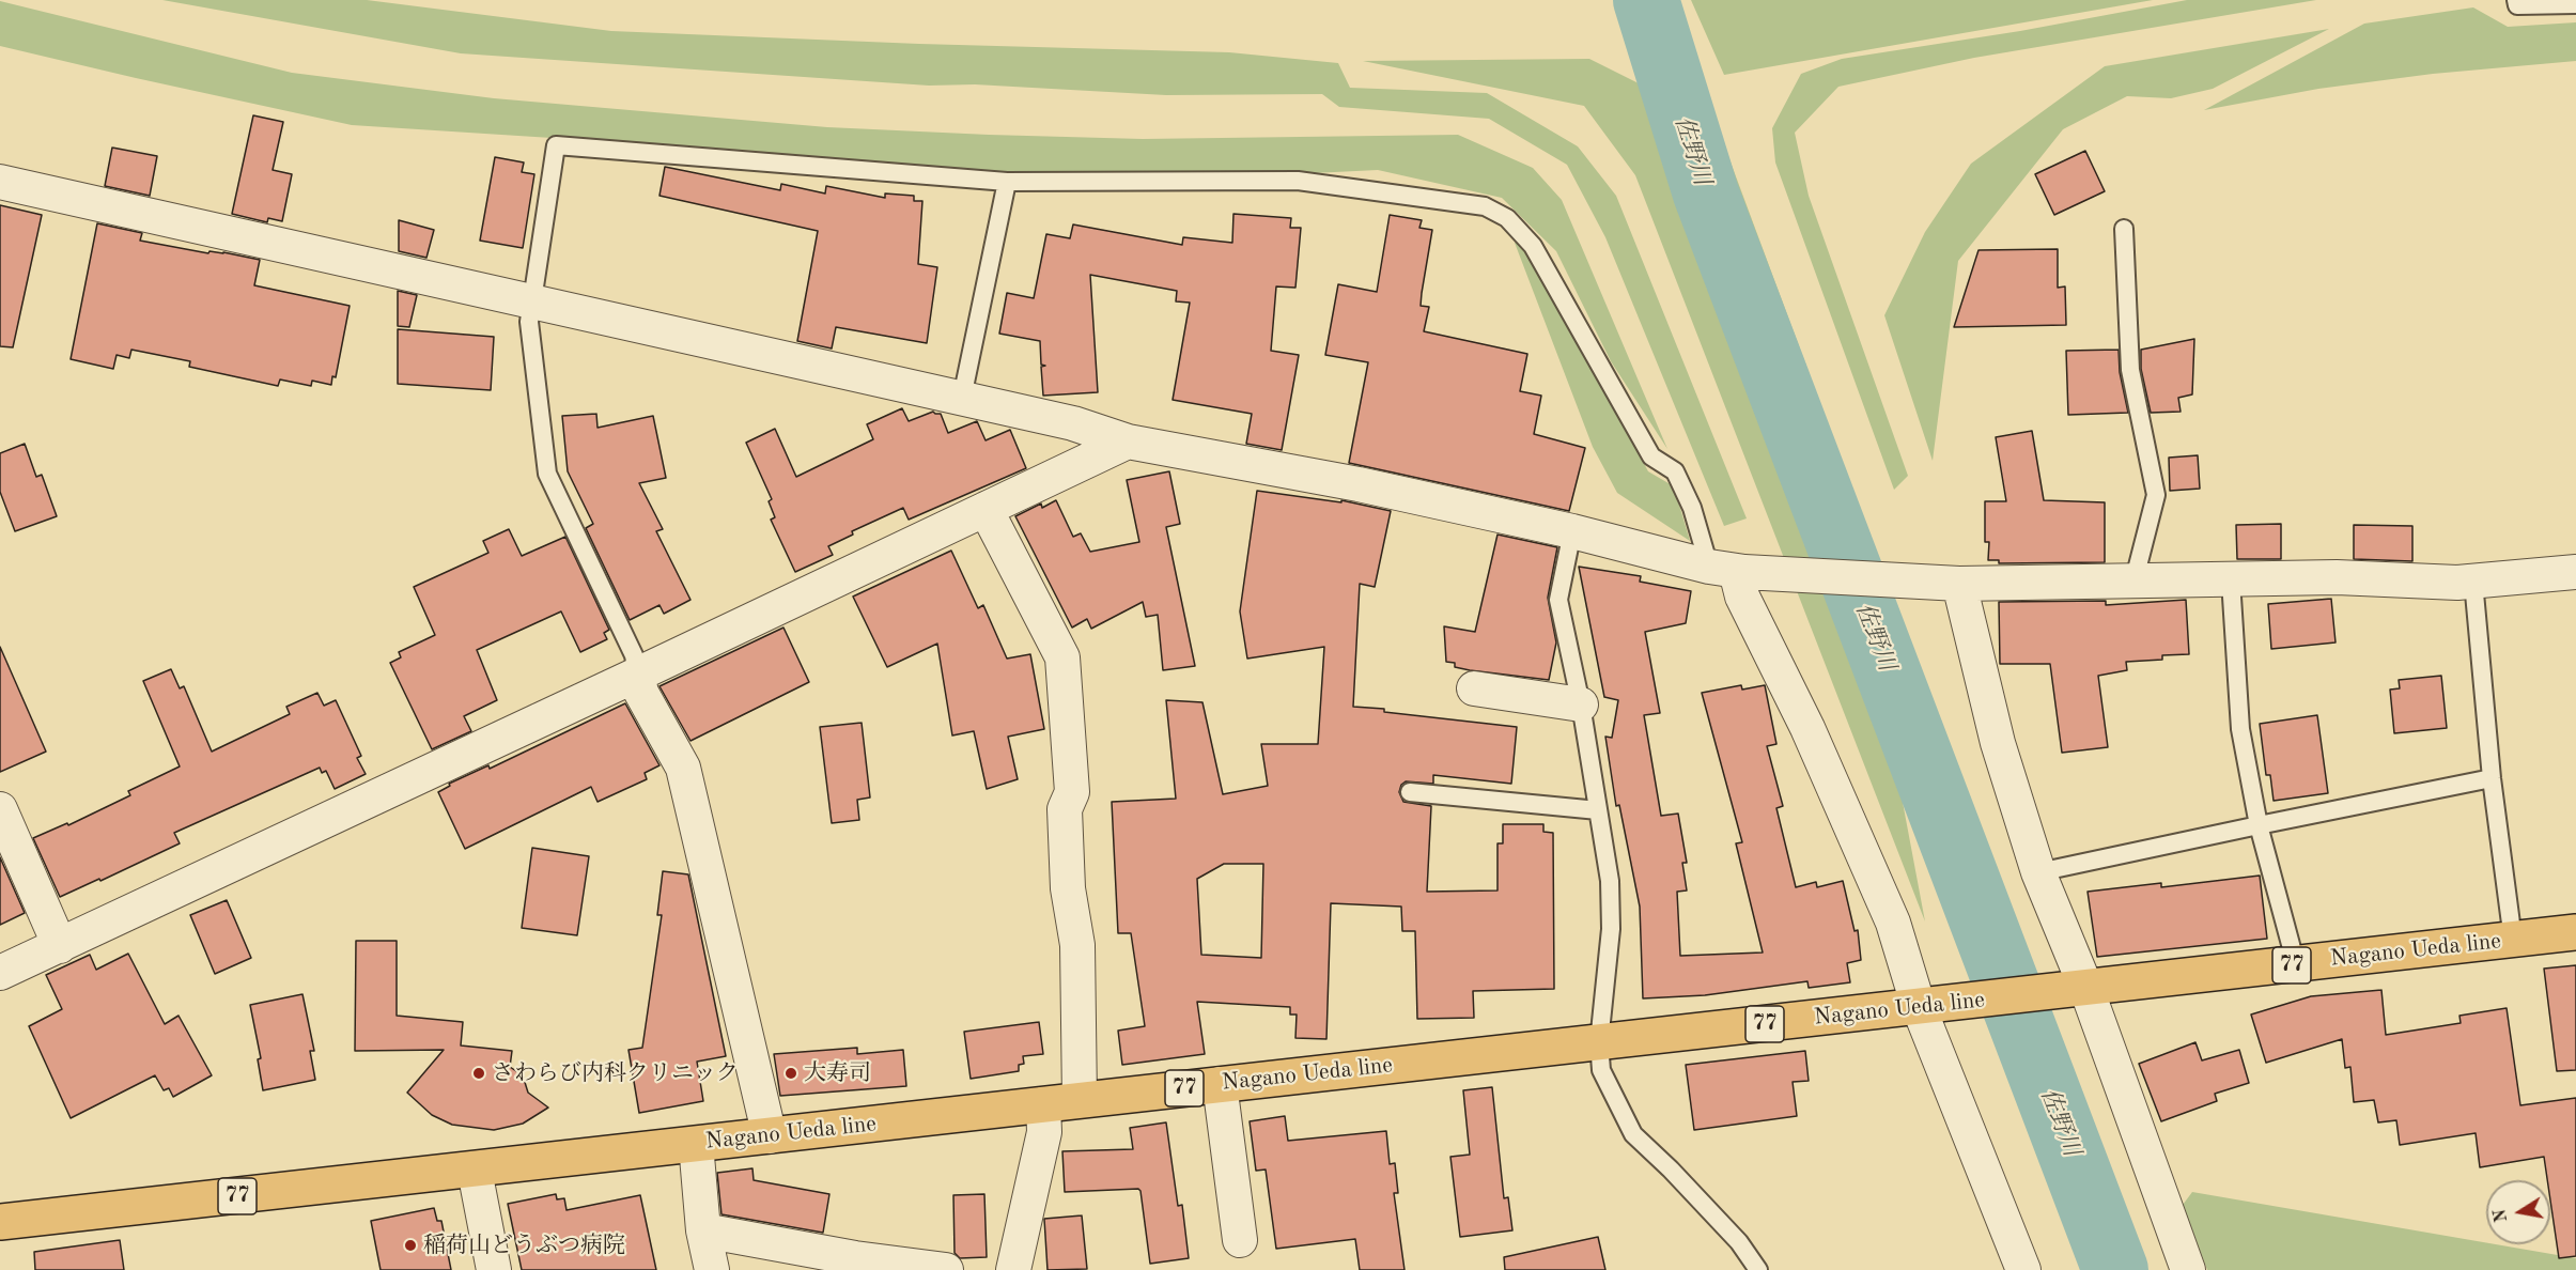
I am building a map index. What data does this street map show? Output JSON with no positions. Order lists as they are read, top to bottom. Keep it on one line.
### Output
{"streets":{"main road":["Nagano Ueda line","77"]},"water":["佐野川"],"places":["さわらび内科クリニック","大寿司","稲荷山どうぶつ病院"],"north":"left"}
